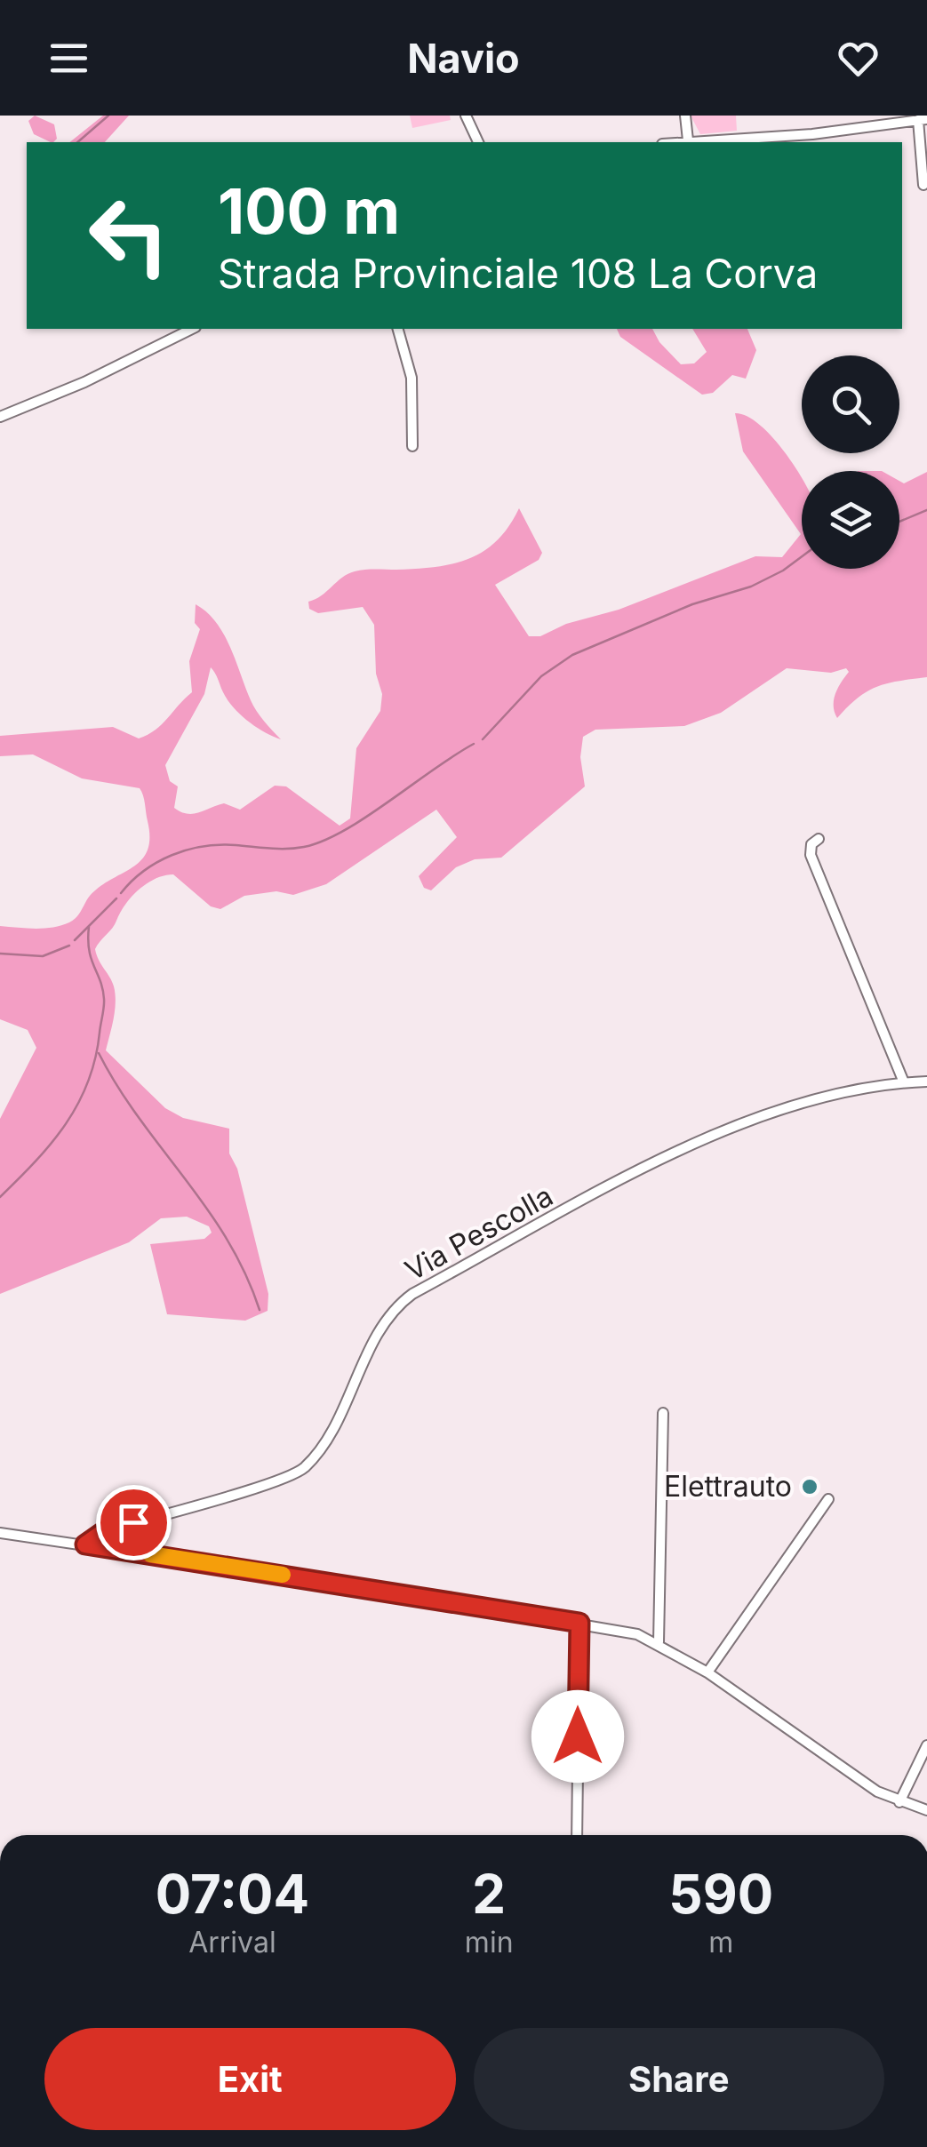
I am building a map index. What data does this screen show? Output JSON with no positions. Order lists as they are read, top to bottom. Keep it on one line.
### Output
{"streets":{"street":["Via Pescolla"]},"places":["Elettrauto"],"page":{"header":"Navio","turn":["100 m","Strada Provinciale 108 La Corva"],"eta":["07:04","Arrival","2","min","590","m"],"buttons":["Exit","Share"]}}
